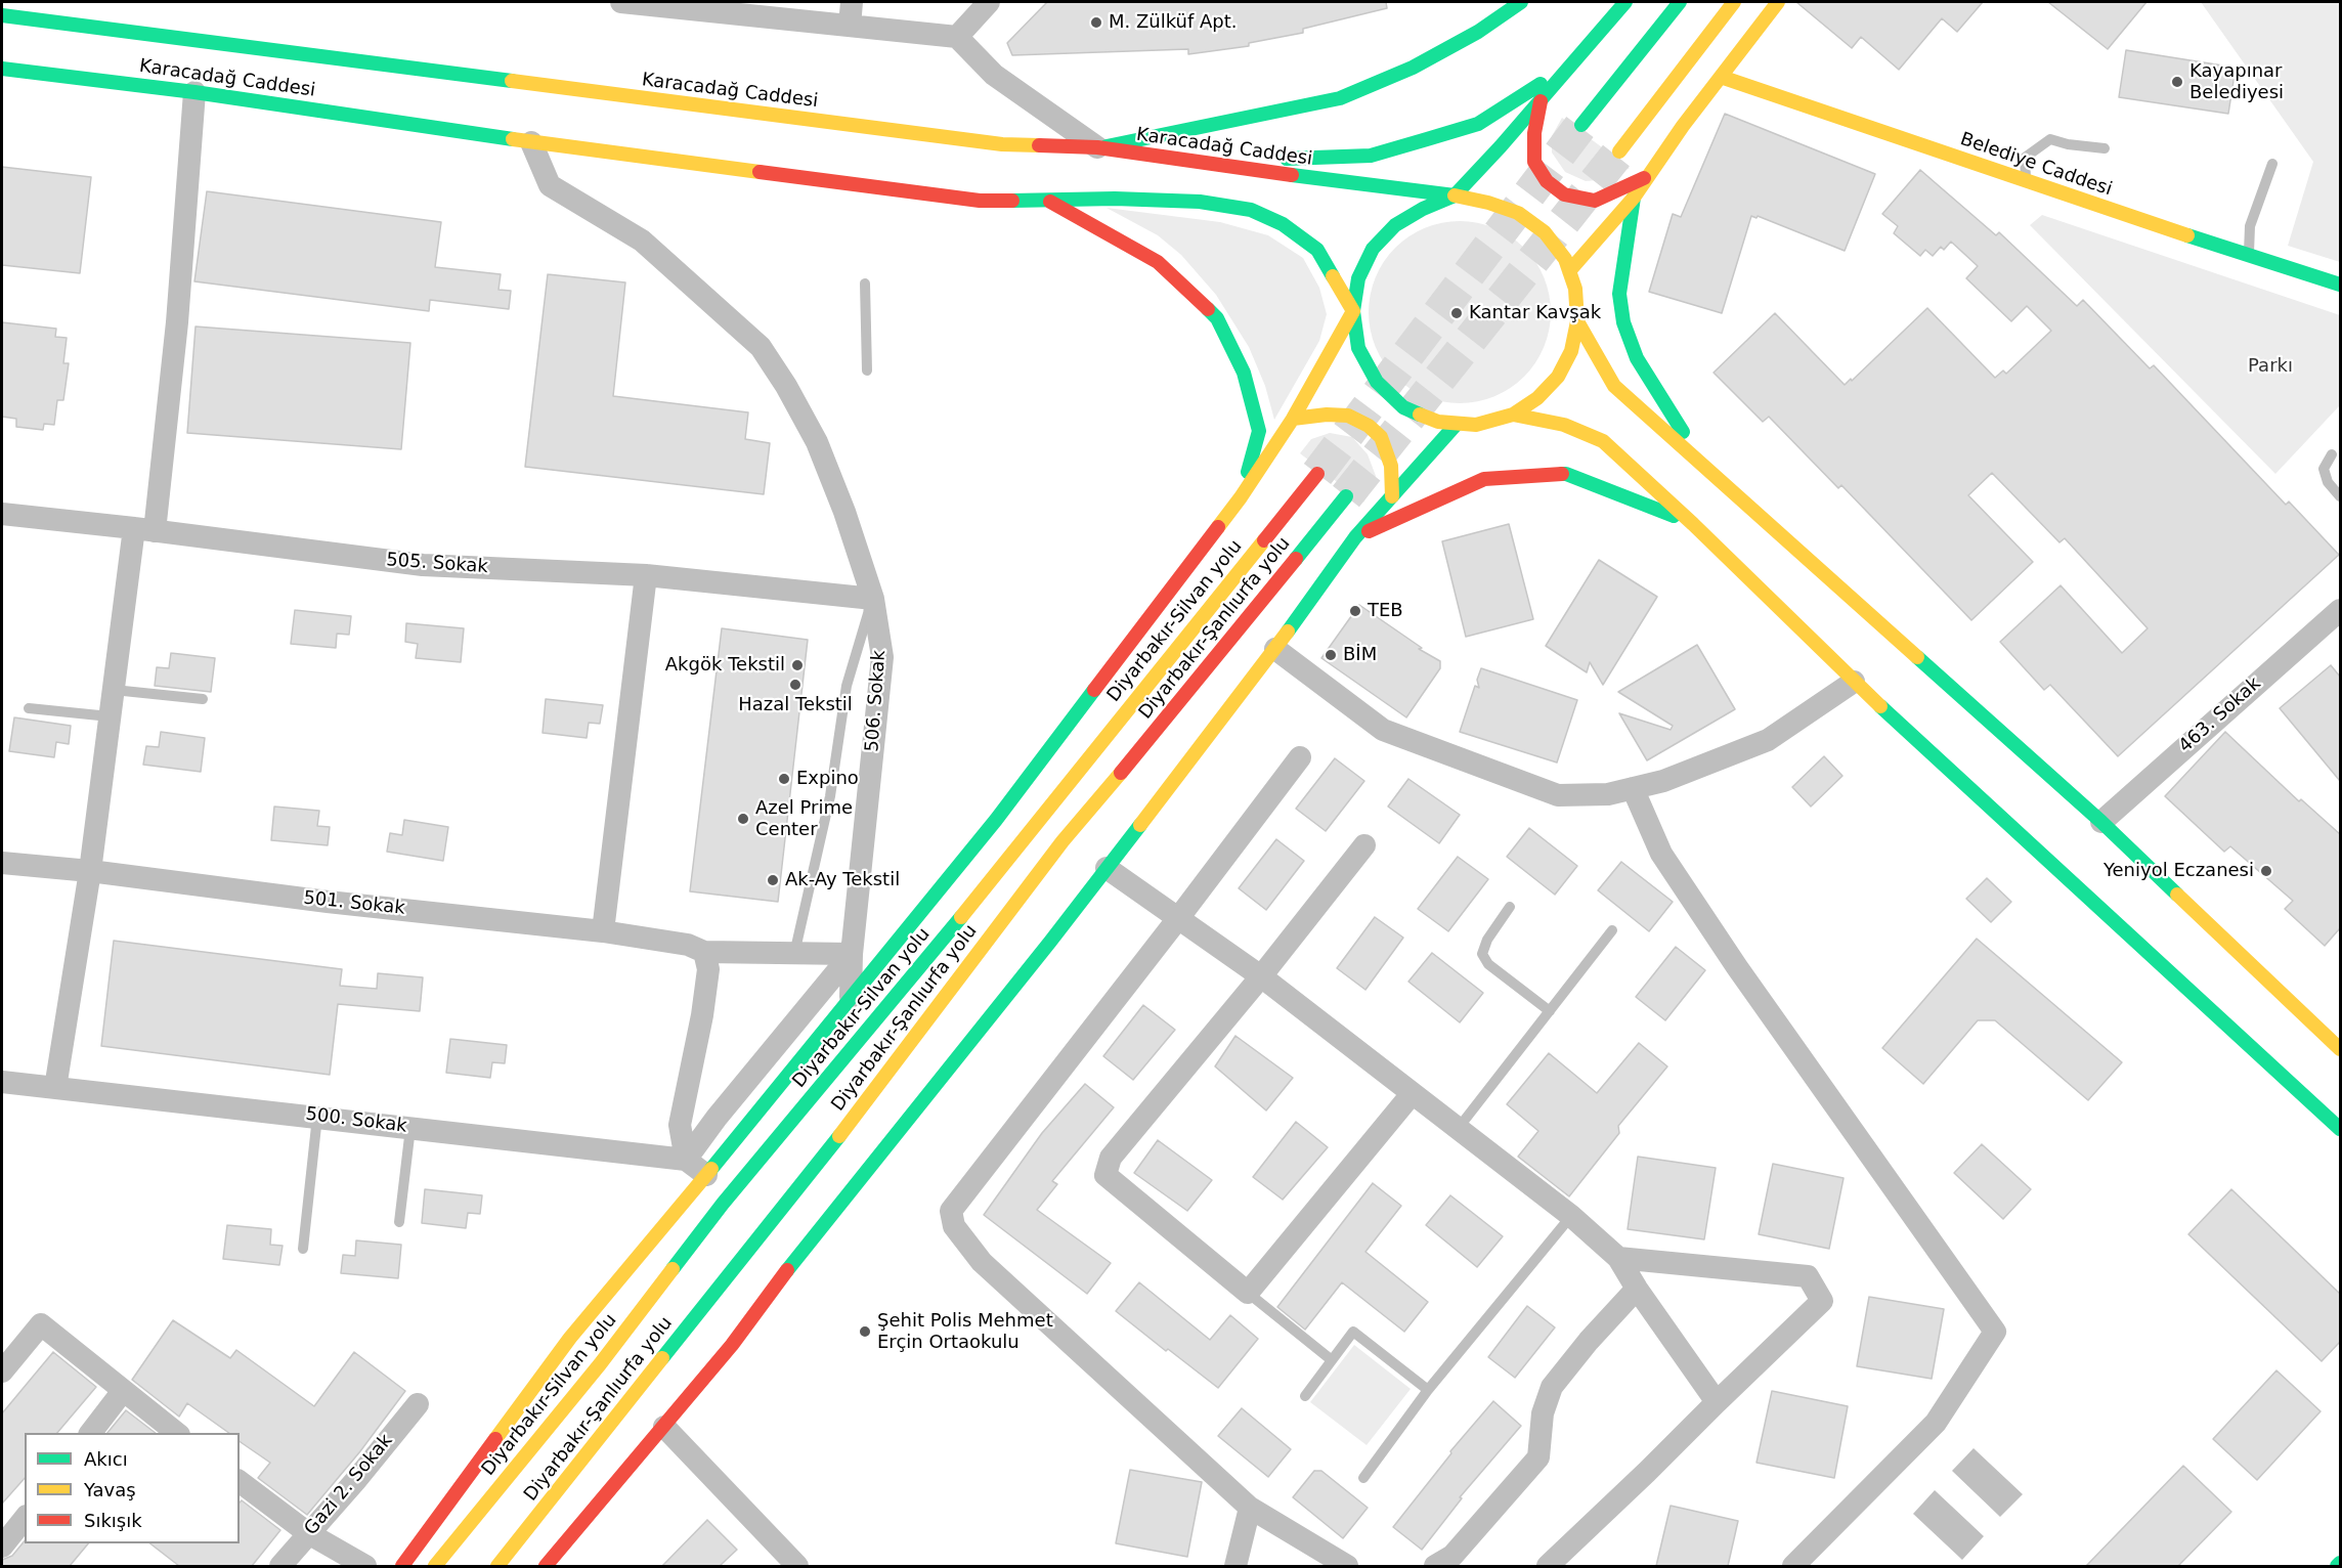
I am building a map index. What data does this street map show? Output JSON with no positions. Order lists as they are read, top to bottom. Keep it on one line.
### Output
{"streets":{"main road":["Karacadağ Caddesi","Belediye Caddesi","Diyarbakır-Silvan yolu","Diyarbakır-Şanlıurfa yolu"],"street":["505. Sokak","506. Sokak","463. Sokak","501. Sokak","500. Sokak","Gazi 2. Sokak"]},"crossings":[["Karacadağ Caddesi","506. Sokak"],["505. Sokak","506. Sokak"],["506. Sokak","501. Sokak"]],"parks":["Parkı"],"places":["M. Zülküf Apt.","Kayapınar Belediyesi","Kantar Kavşak","TEB","BİM","Akgök Tekstil","Hazal Tekstil","Expino","Azel Prime Center","Yeniyol Eczanesi","Ak-Ay Tekstil","Şehit Polis Mehmet Erçin Ortaokulu"],"legend":["Akıcı","Yavaş","Sıkışık"]}
